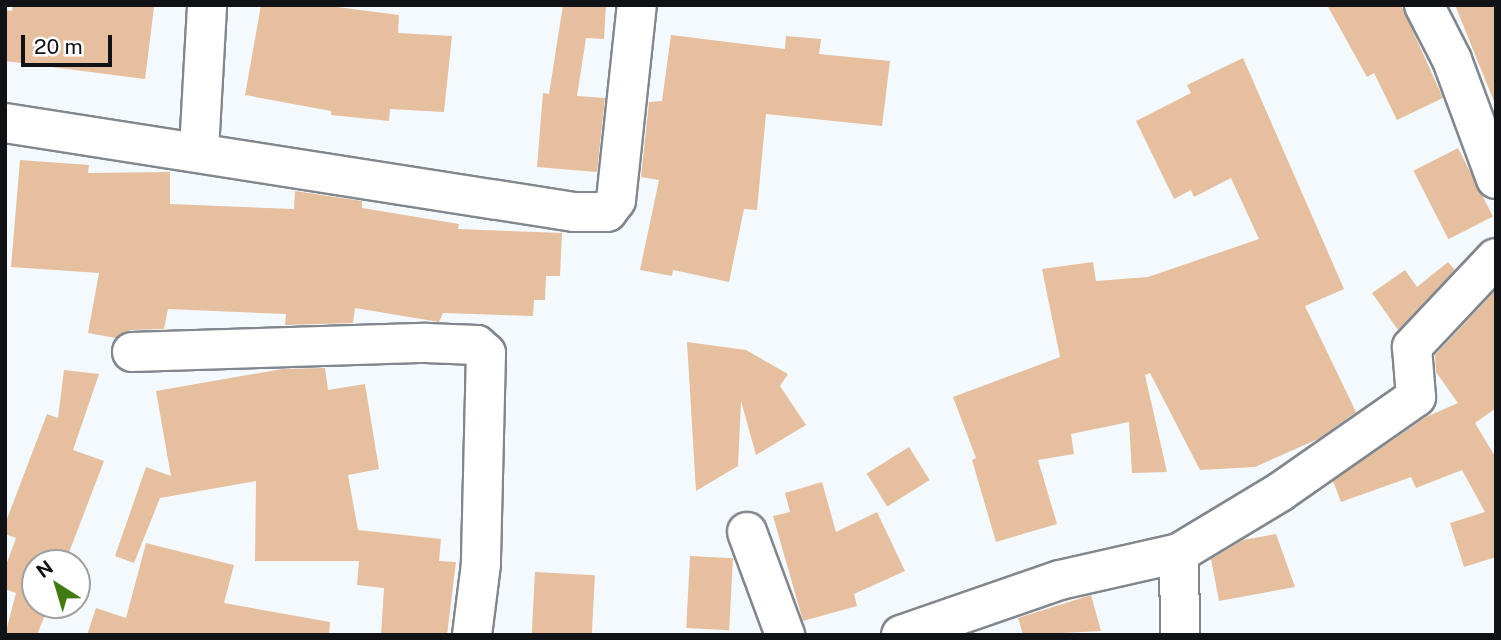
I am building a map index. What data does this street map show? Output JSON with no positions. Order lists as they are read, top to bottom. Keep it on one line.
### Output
{"scale_bar":"20 m","north":"top left"}
